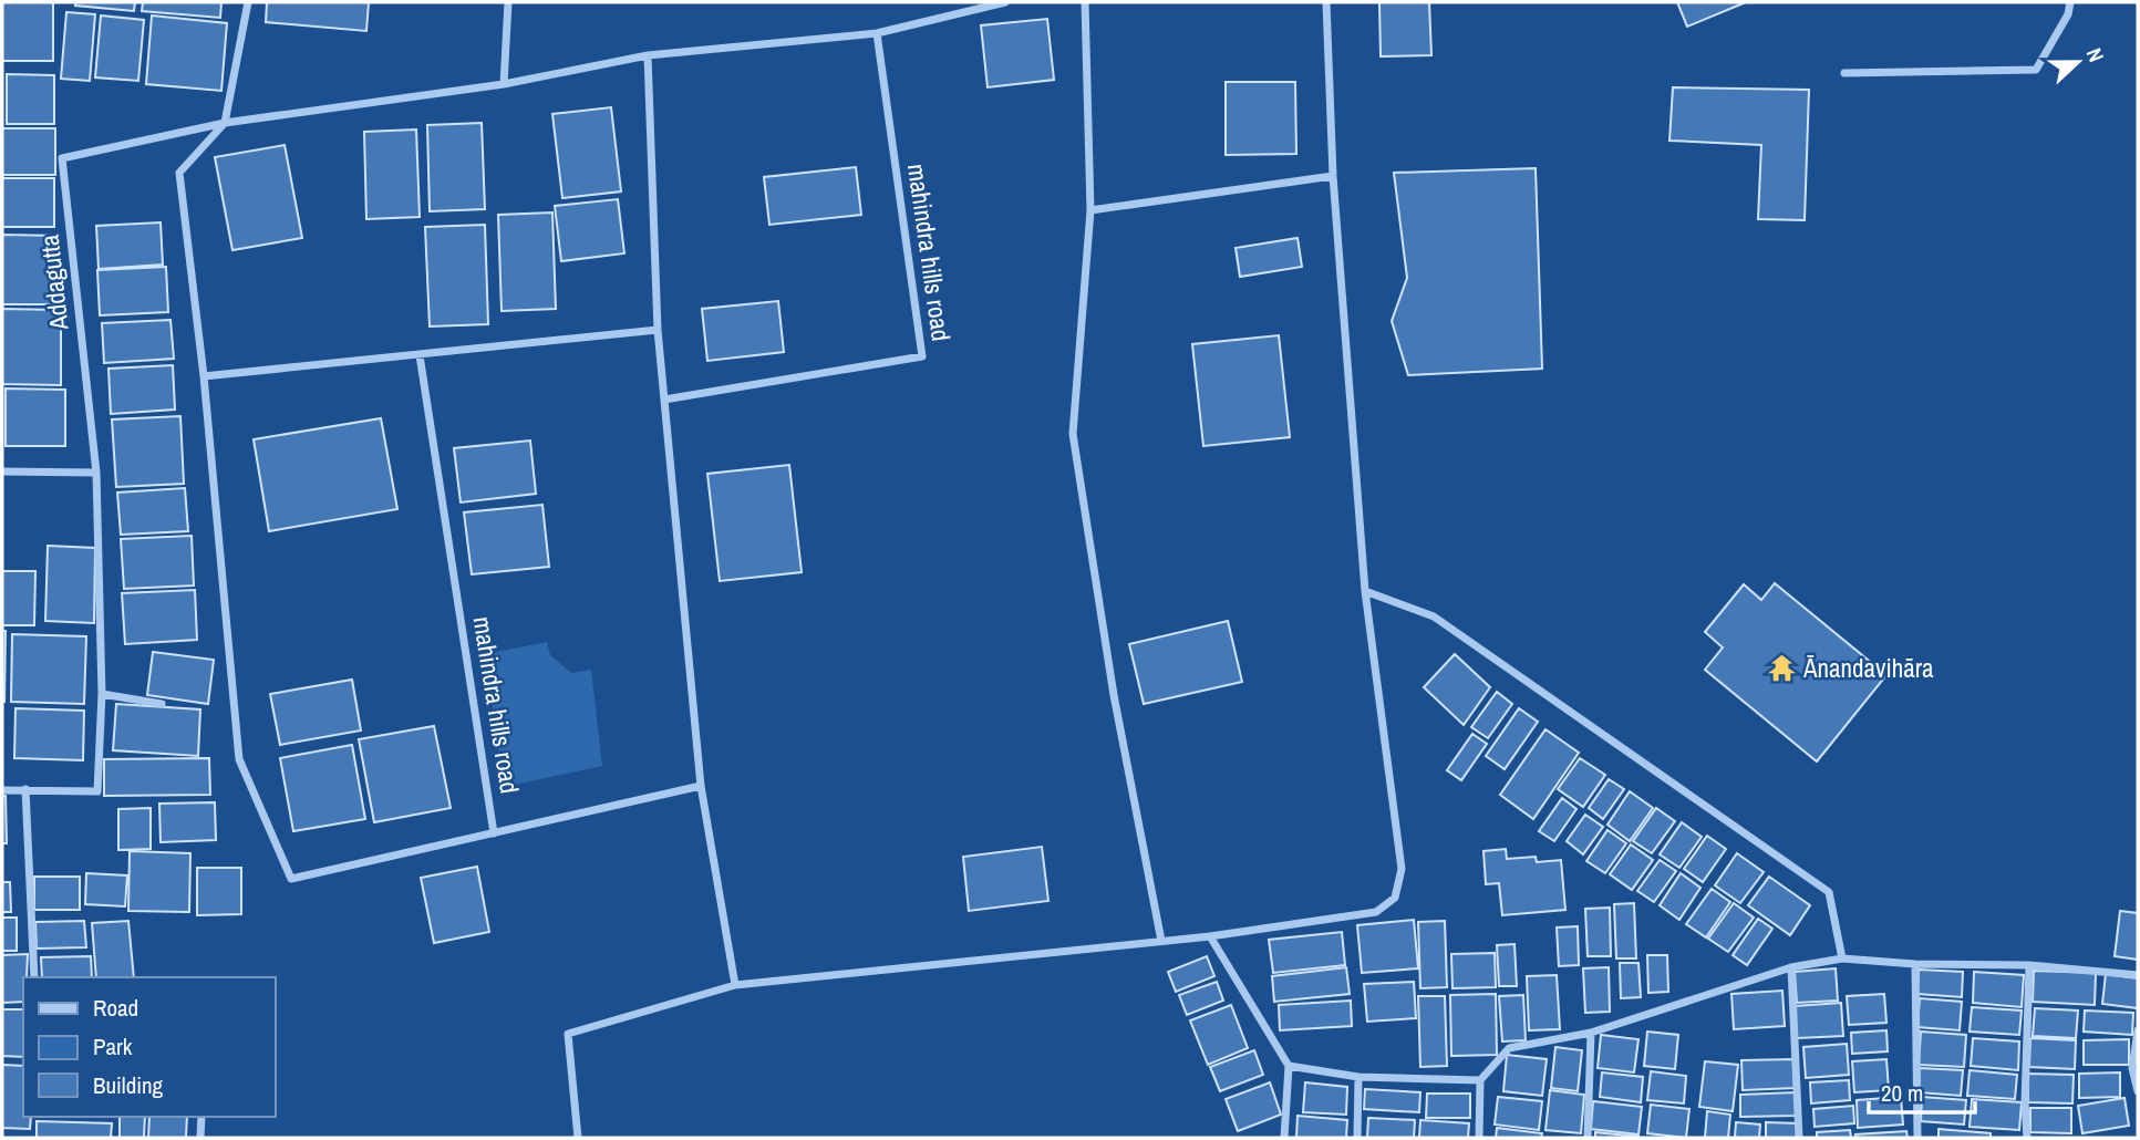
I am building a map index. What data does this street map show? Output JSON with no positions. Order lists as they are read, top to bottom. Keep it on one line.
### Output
{"streets":{"street":["mahindra hills road","Addagutta"]},"places":{"temple":["Ānandavihāra"]},"legend":["Road","Park","Building"],"scale_bar":"20 m","north":"right"}
